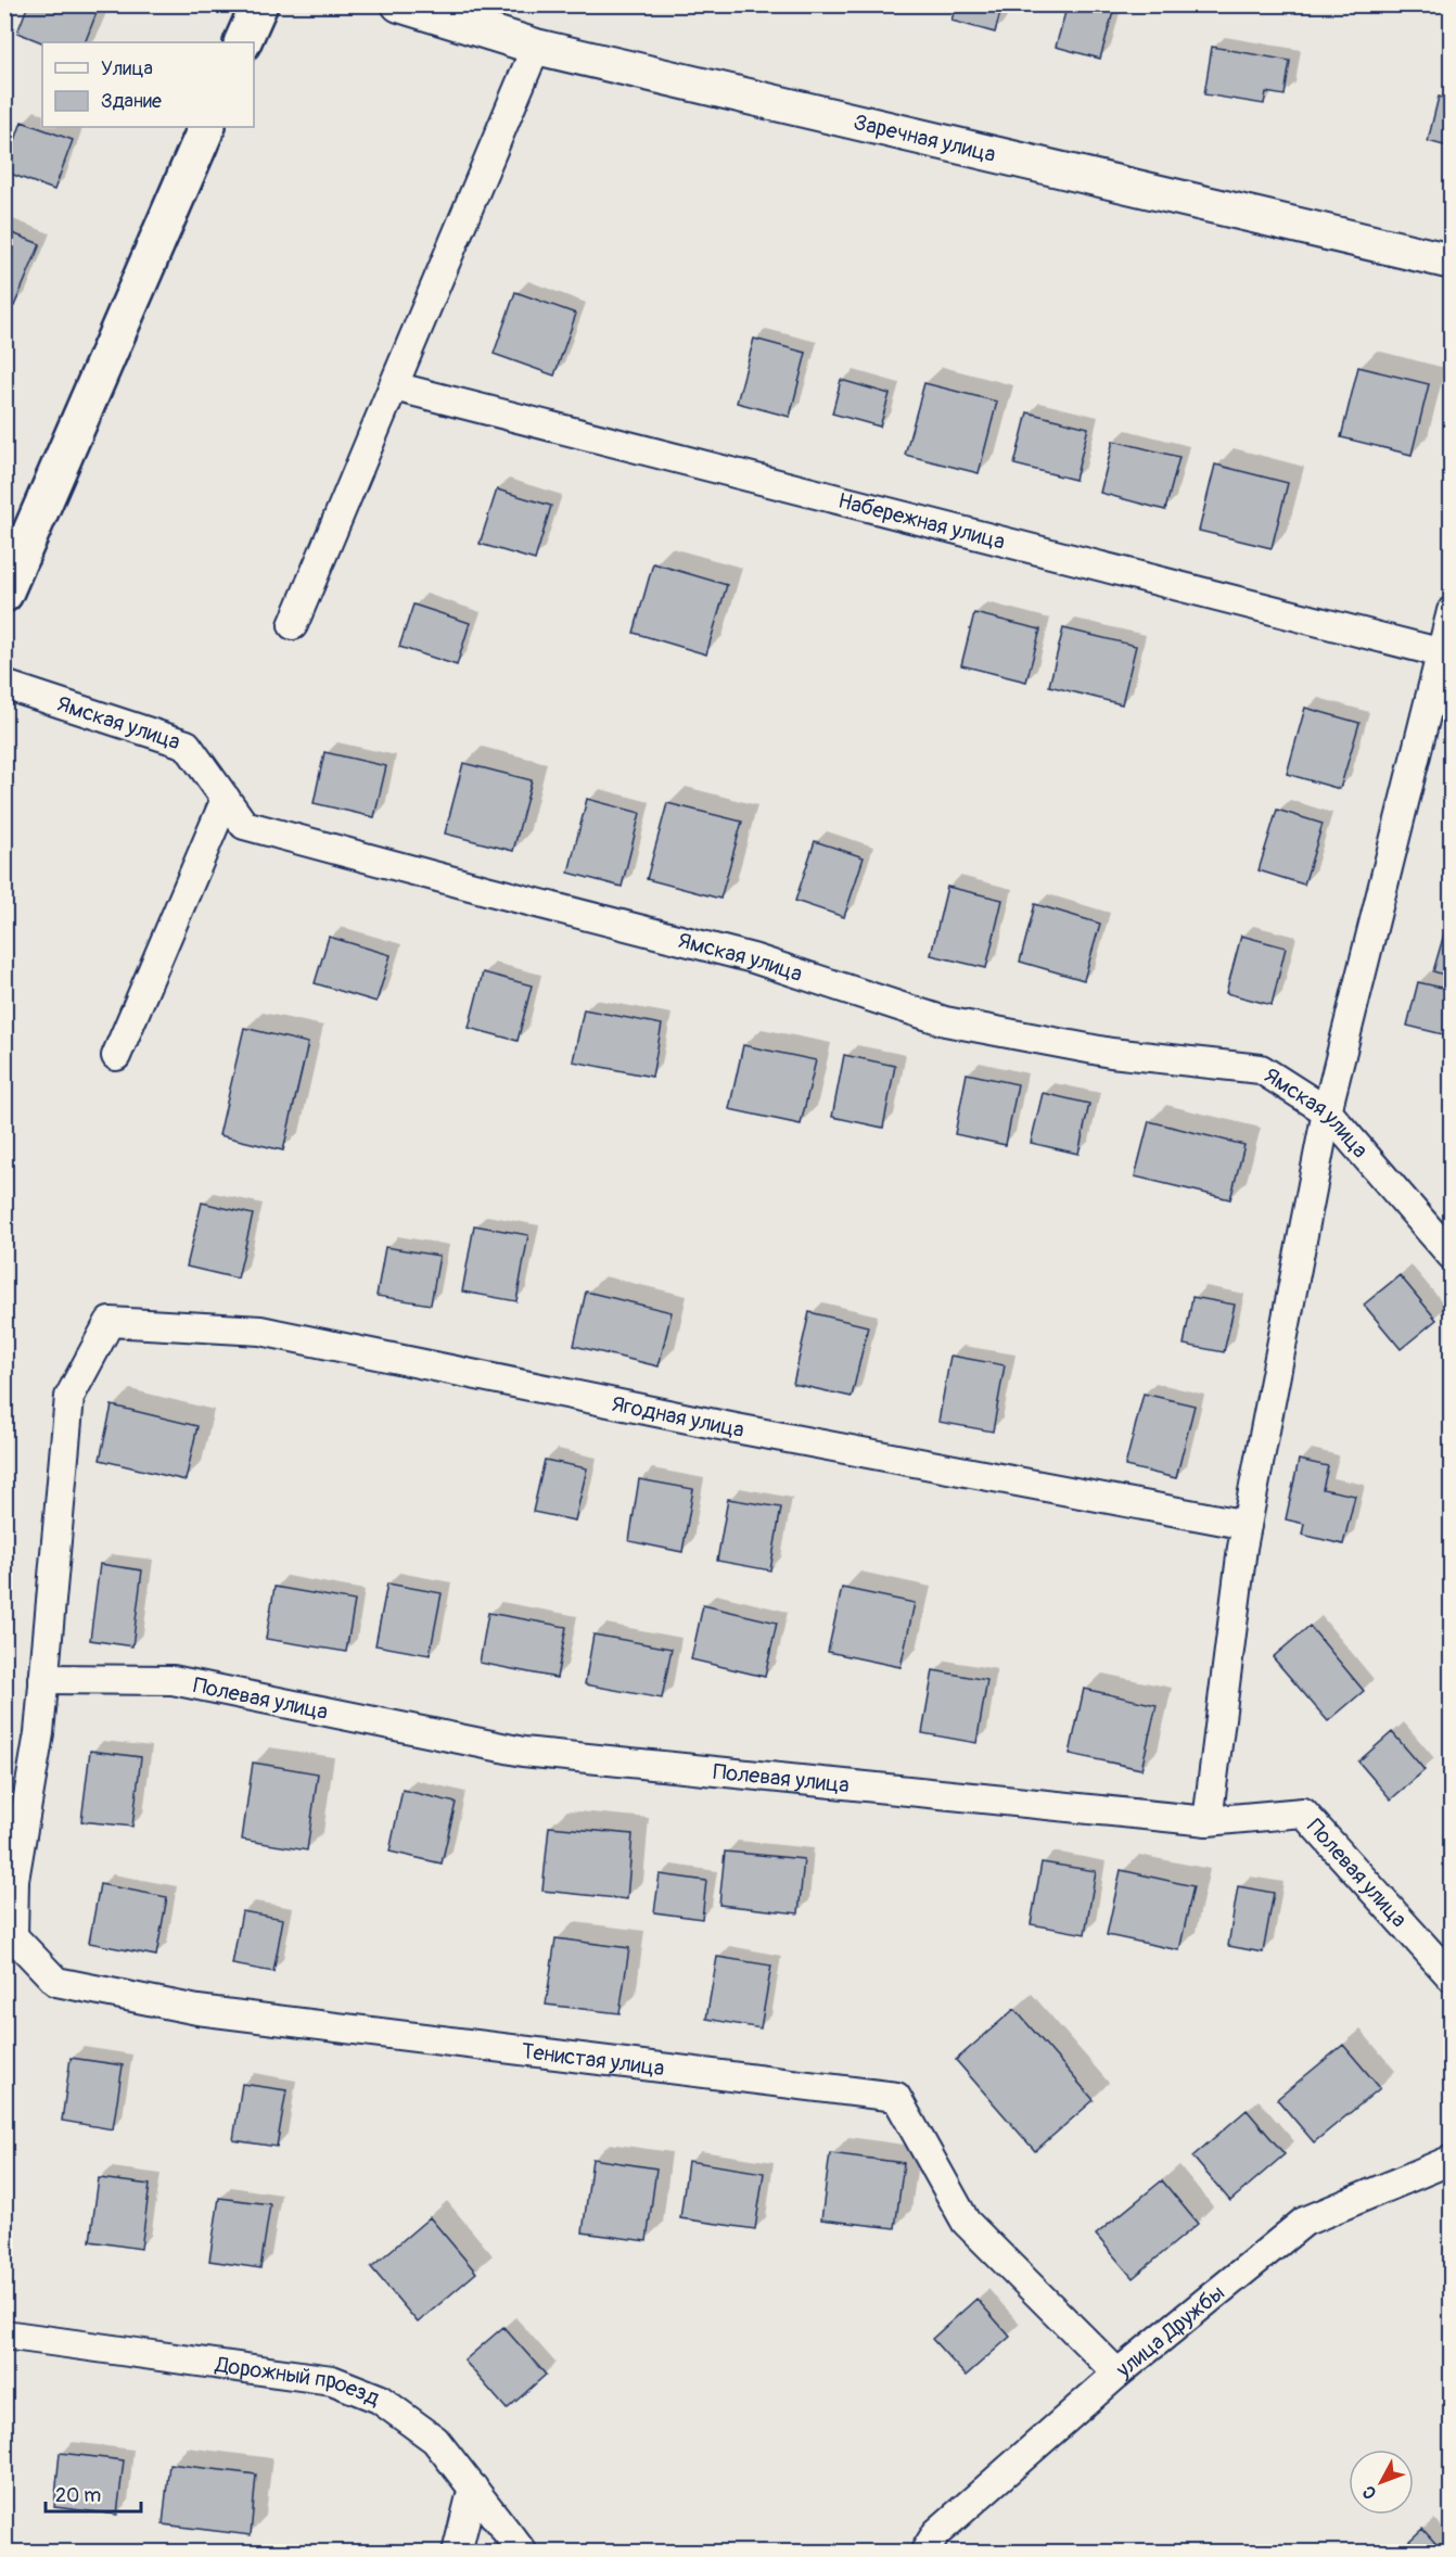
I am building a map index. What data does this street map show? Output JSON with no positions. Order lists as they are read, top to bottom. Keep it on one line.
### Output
{"streets":{"street":["Заречная улица","Набережная улица","Ямская улица","Ягодная улица","Полевая улица","Тенистая улица","улица Дружбы","Дорожный проезд"]},"crossings":[["Ягодная улица","Полевая улица"],["Тенистая улица","улица Дружбы"]],"legend":["Улица","Здание"],"scale_bar":"20 m","north":"bottom left"}
